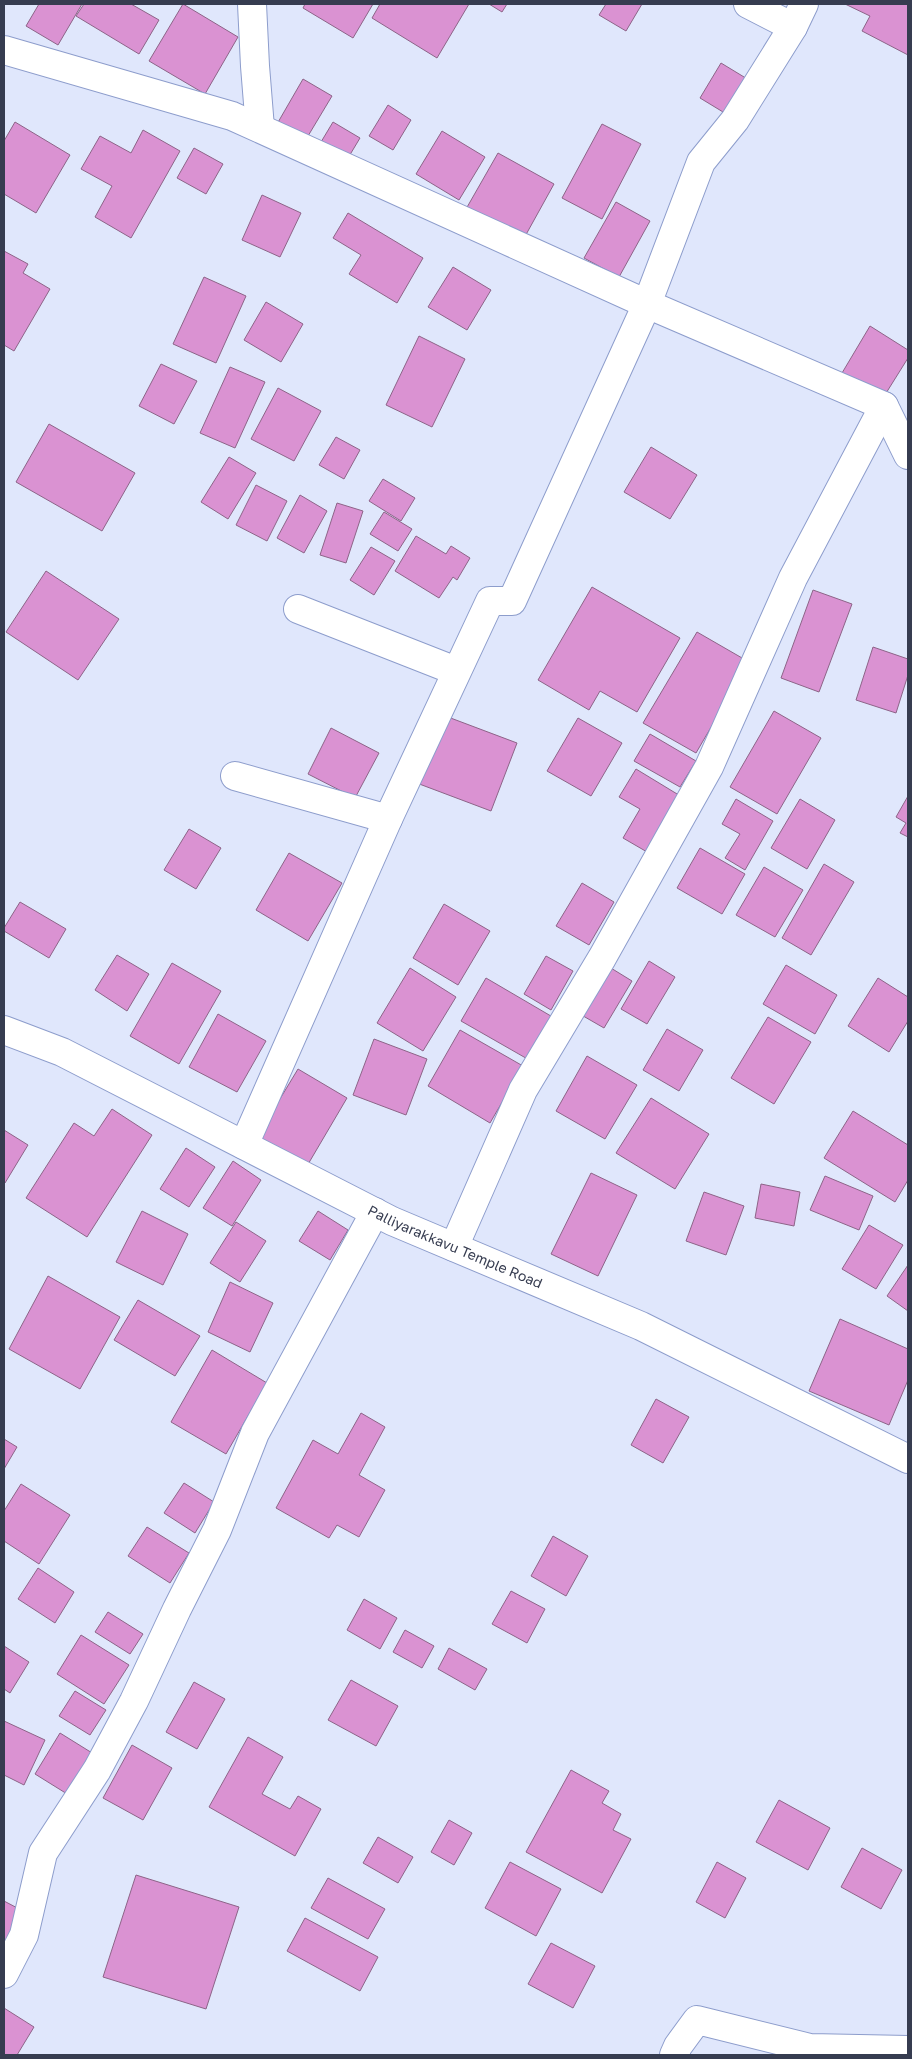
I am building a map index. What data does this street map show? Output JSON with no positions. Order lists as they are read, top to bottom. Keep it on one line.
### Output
{"streets":{"street":["Palliyarakkavu Temple Road"]}}
